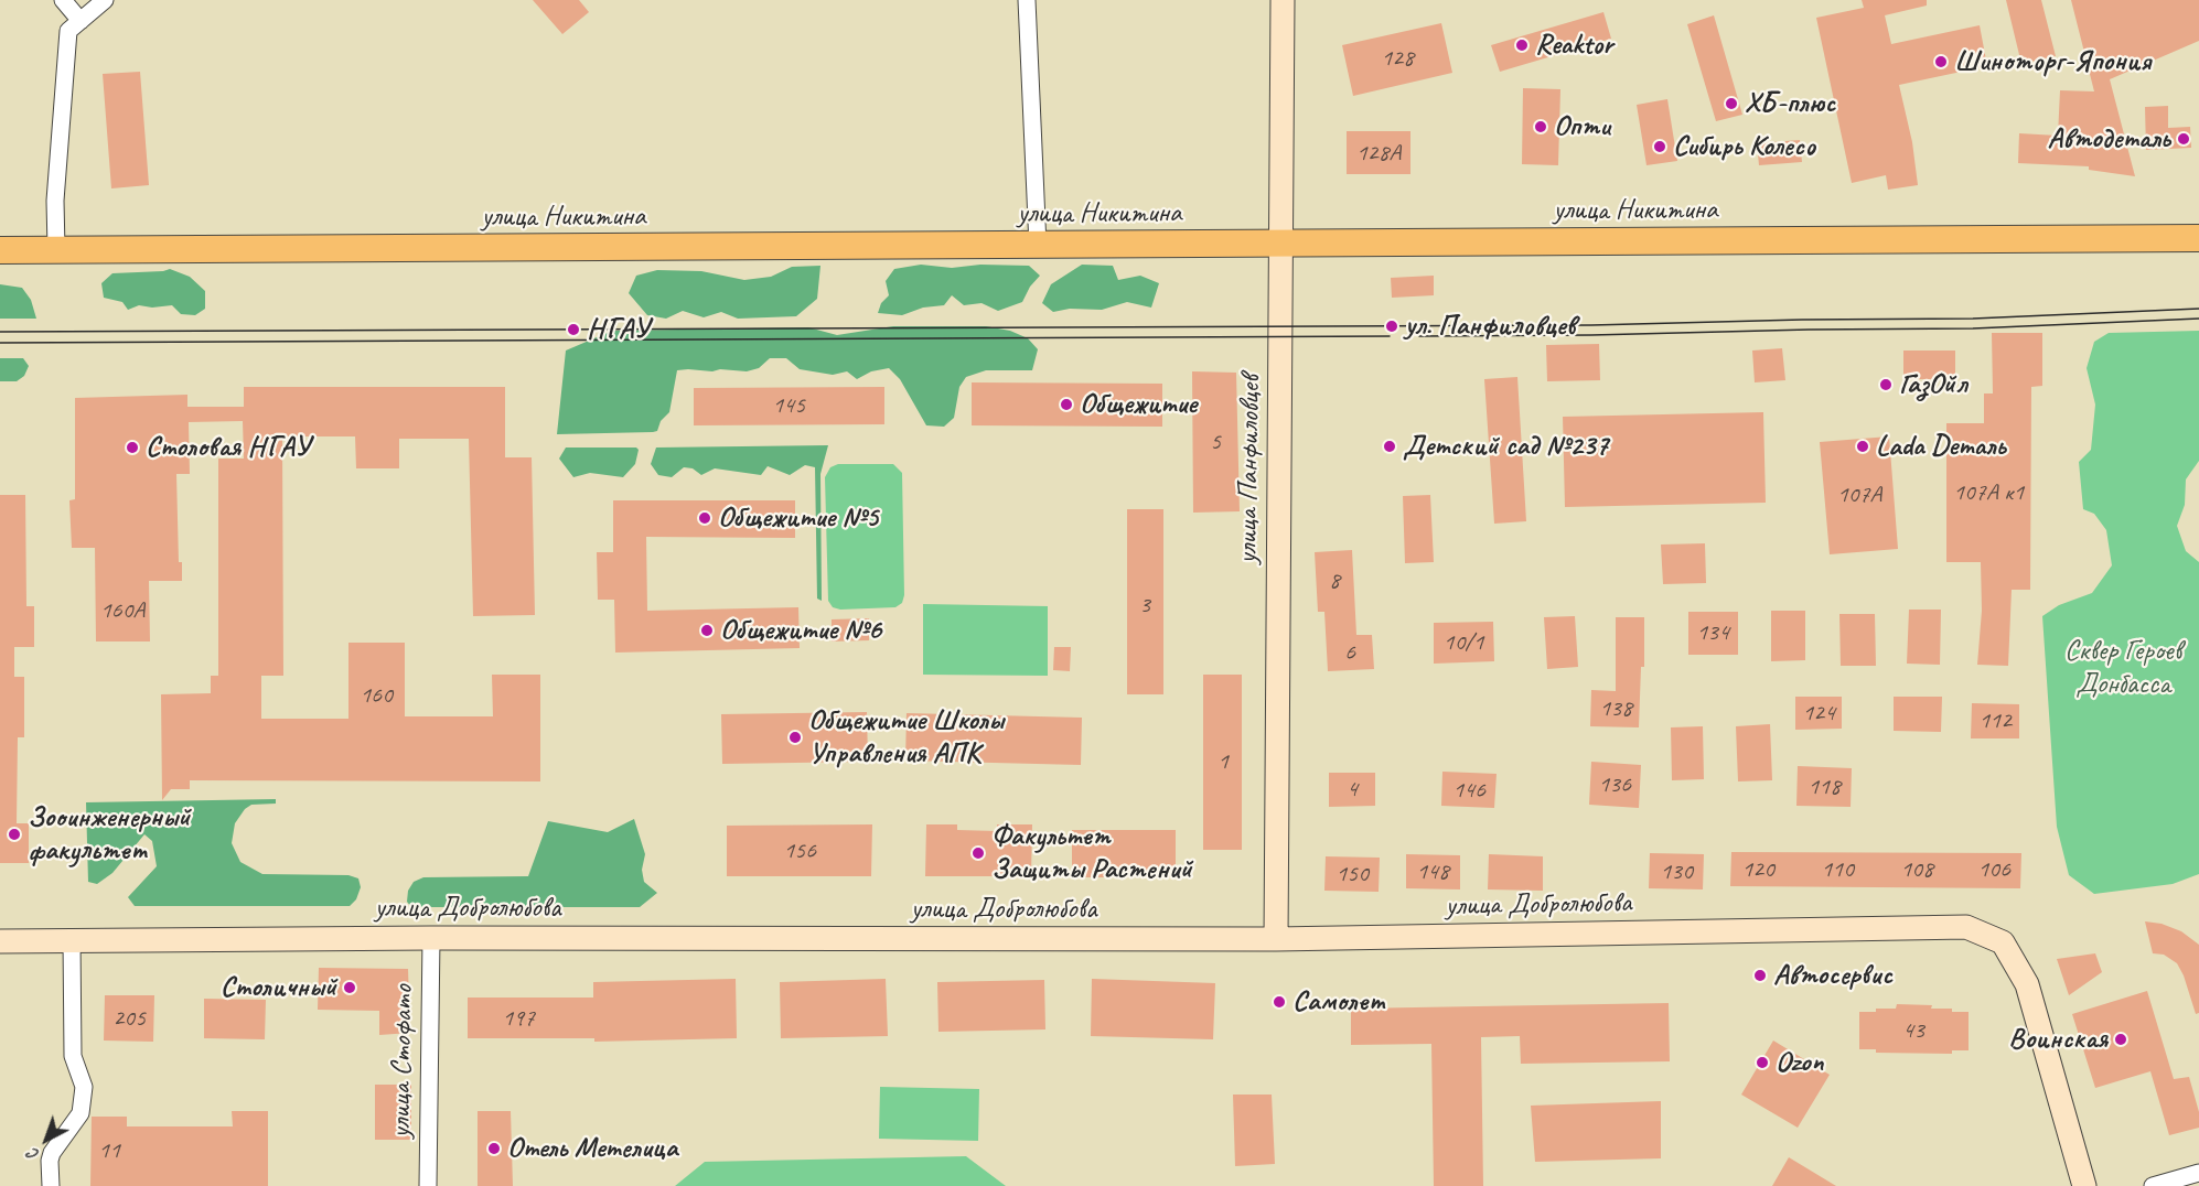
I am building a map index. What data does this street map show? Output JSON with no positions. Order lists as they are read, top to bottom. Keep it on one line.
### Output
{"streets":{"main road":["улица Никитина"],"street":["улица Панфиловцев","улица Добролюбова","улица Стофато"]},"crossings":[["улица Никитина","улица Панфиловцев"],["улица Панфиловцев","улица Добролюбова"],["улица Добролюбова","улица Стофато"]],"parks":["Сквер Героев Донбасса"],"places":["Reaktor","Шиноторг-Япония","ХБ-плюс","Опти","Автодеталь","Сибирь Колесо","ул. Панфиловцев","НГАУ","ГазОйл","Общежитие","Детский сад №237","Lada Dеталь","Столовая НГАУ","Общежитие №5","Общежитие №6","Общежитие Школы Управления АПК","Зооинженерный факультет","Факультет Защиты Растений","Автосервис","Столичный","Самолет","Воинская","Ozon","Отель Метелица"],"house_numbers":["128","128А","145","5","107А к1","107А","8","3","160А","134","10/1","6","160","138","124","112","1","136","118","4","146","156","120","110","108","106","148","130","150","205","197","43","11"],"north":"bottom left"}
